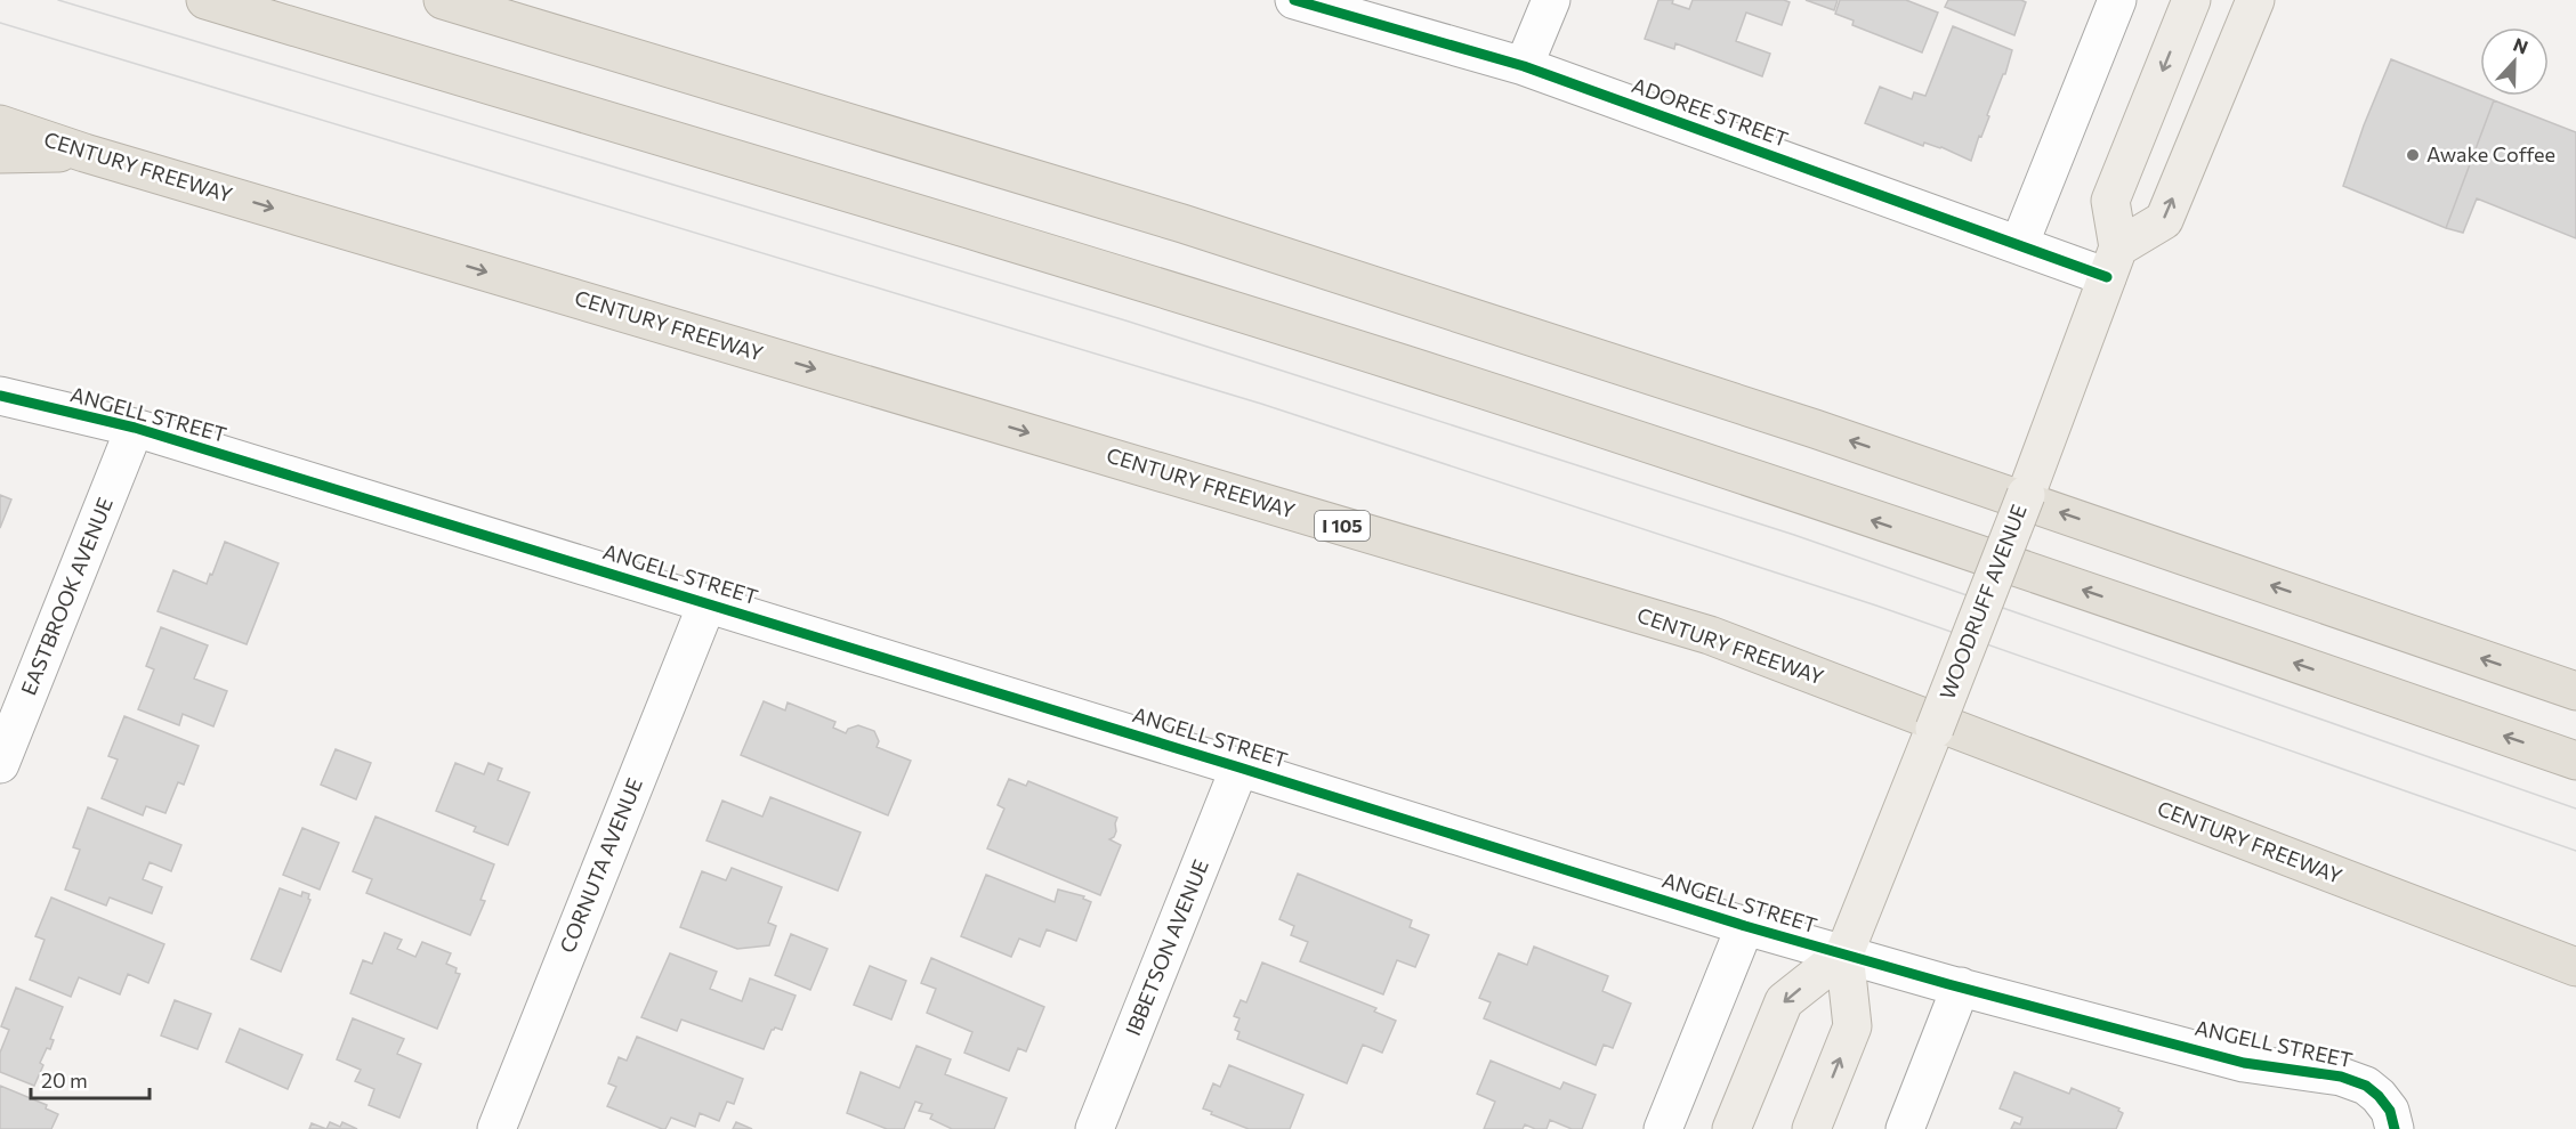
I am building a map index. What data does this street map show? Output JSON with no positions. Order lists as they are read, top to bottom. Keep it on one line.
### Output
{"streets":{"highway":["CENTURY FREEWAY","I 105"],"main road":["WOODRUFF AVENUE"],"street":["ADOREE STREET","ANGELL STREET","EASTBROOK AVENUE","CORNUTA AVENUE","IBBETSON AVENUE"]},"crossings":[["ADOREE STREET","WOODRUFF AVENUE"],["ANGELL STREET","EASTBROOK AVENUE"],["ANGELL STREET","WOODRUFF AVENUE"],["ANGELL STREET","CORNUTA AVENUE"],["ANGELL STREET","IBBETSON AVENUE"]],"places":["Awake Coffee"],"scale_bar":"20 m","north":"top"}
